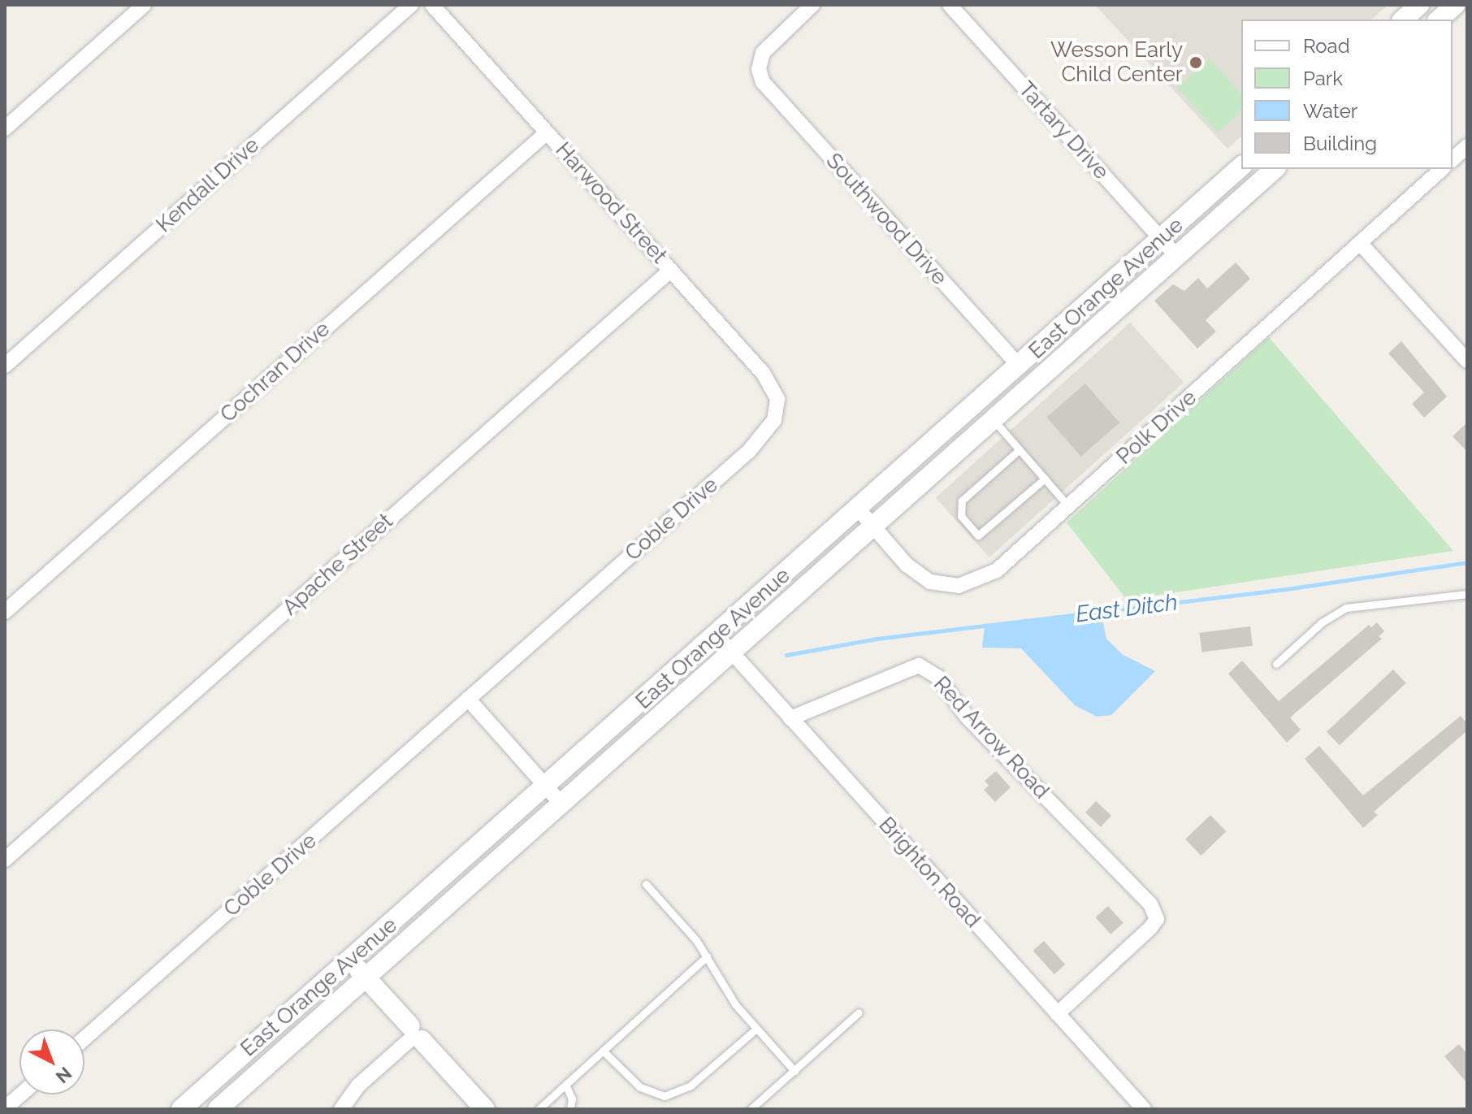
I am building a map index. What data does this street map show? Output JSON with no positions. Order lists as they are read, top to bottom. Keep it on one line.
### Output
{"streets":{"street":["Tartary Drive","Kendall Drive","Harwood Street","Southwood Drive","East Orange Avenue","Cochran Drive","Polk Drive","Coble Drive","Apache Street","Red Arrow Road","Brighton Road"]},"crossings":[["Tartary Drive","East Orange Avenue"],["Harwood Street","Cochran Drive"],["Harwood Street","Coble Drive"],["Harwood Street","Apache Street"],["Southwood Drive","East Orange Avenue"],["East Orange Avenue","Polk Drive"],["East Orange Avenue","Brighton Road"],["Red Arrow Road","Brighton Road"]],"water":["East Ditch"],"places":["Wesson Early Child Center"],"legend":["Road","Park","Water","Building"],"north":"bottom right"}
